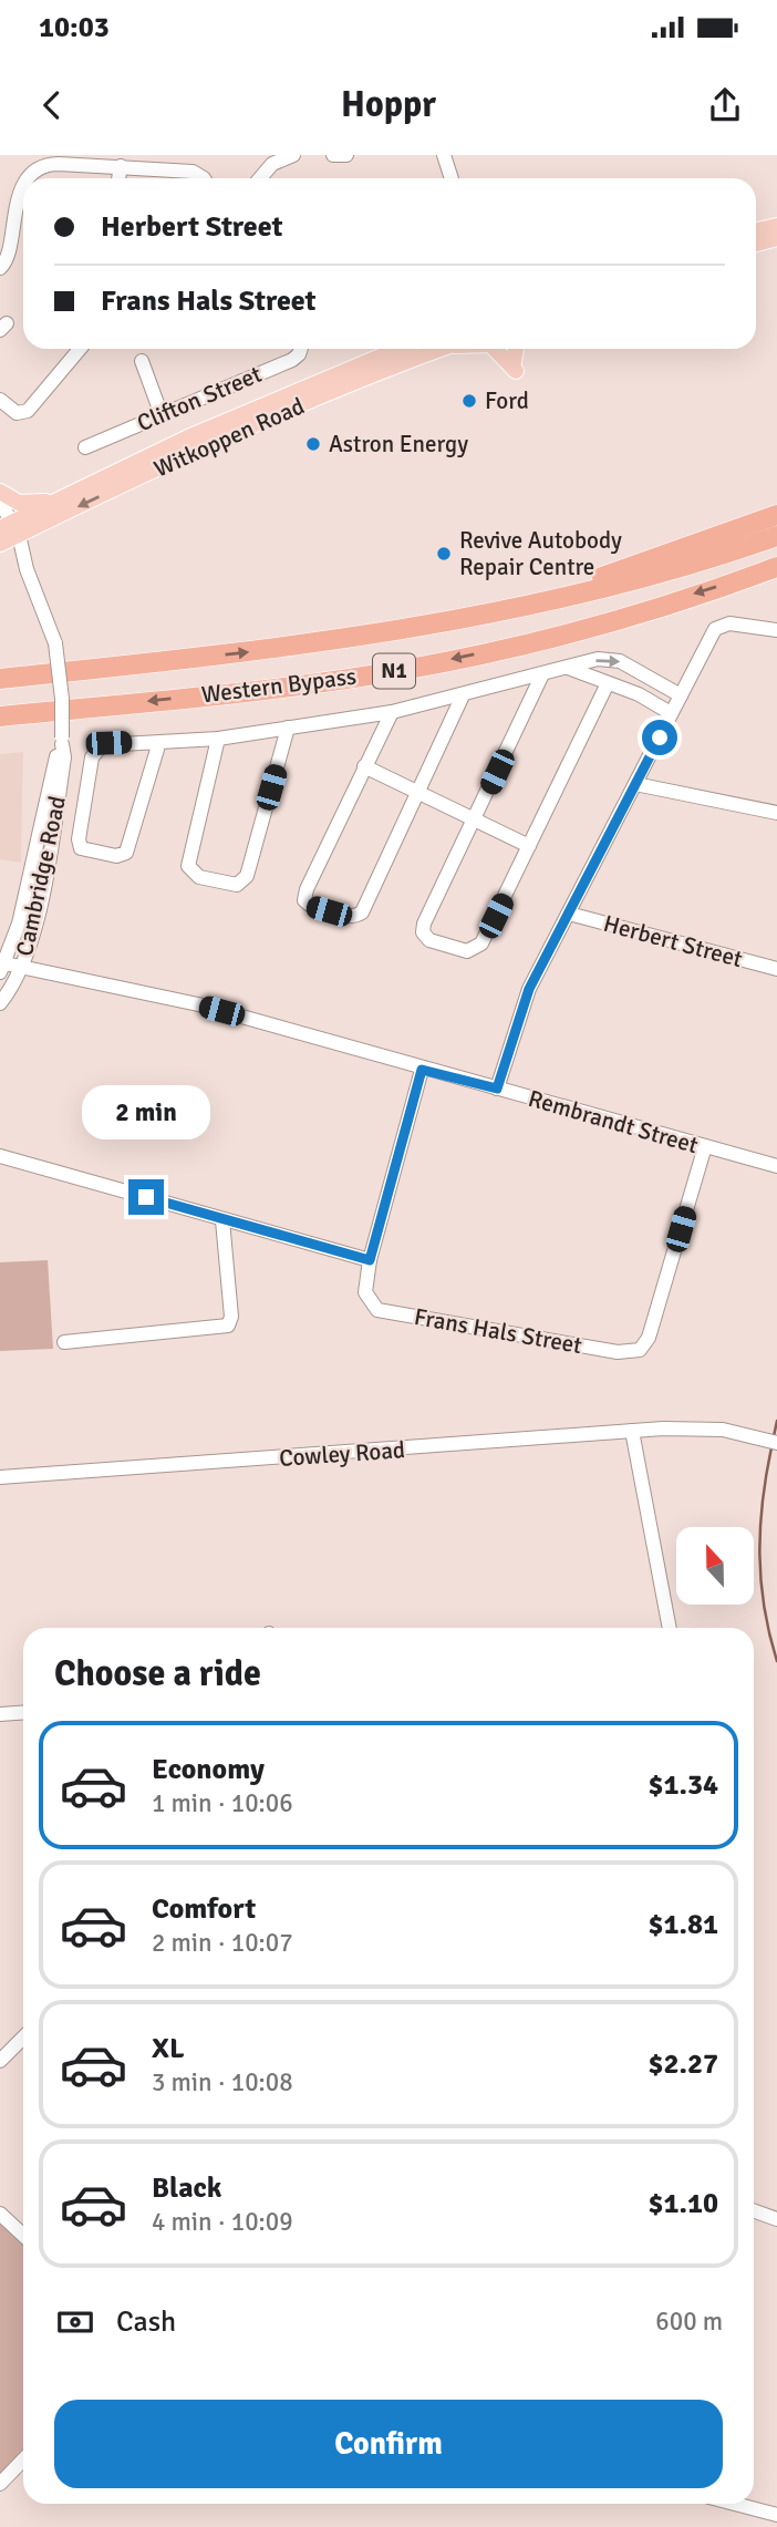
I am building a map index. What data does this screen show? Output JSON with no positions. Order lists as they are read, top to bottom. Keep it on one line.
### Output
{"streets":{"highway":["N1","Western Bypass"],"main road":["Witkoppen Road"],"street":["Clifton Street","Cambridge Road","Herbert Street","Rembrandt Street","Frans Hals Street","Cowley Road"]},"crossings":[["Witkoppen Road","Cambridge Road"],["Cambridge Road","Rembrandt Street"],["Herbert Street","Rembrandt Street"],["Rembrandt Street","Frans Hals Street"]],"places":["Ford","Astron Energy","Revive Autobody Repair Centre"],"north":"top","page":{"status":"10:03","header":"Hoppr","banner":["Herbert Street","Frans Hals Street"],"bubble":"2 min","heading":"Choose a ride","list":[{"name":"Economy","note":"1 min · 10:06","value":"$1.34"},{"name":"Comfort","note":"2 min · 10:07","value":"$1.81"},{"name":"XL","note":"3 min · 10:08","value":"$2.27"},{"name":"Black","note":"4 min · 10:09","value":"$1.10"}],"pay":["Cash","600 m"],"buttons":"Confirm"}}
